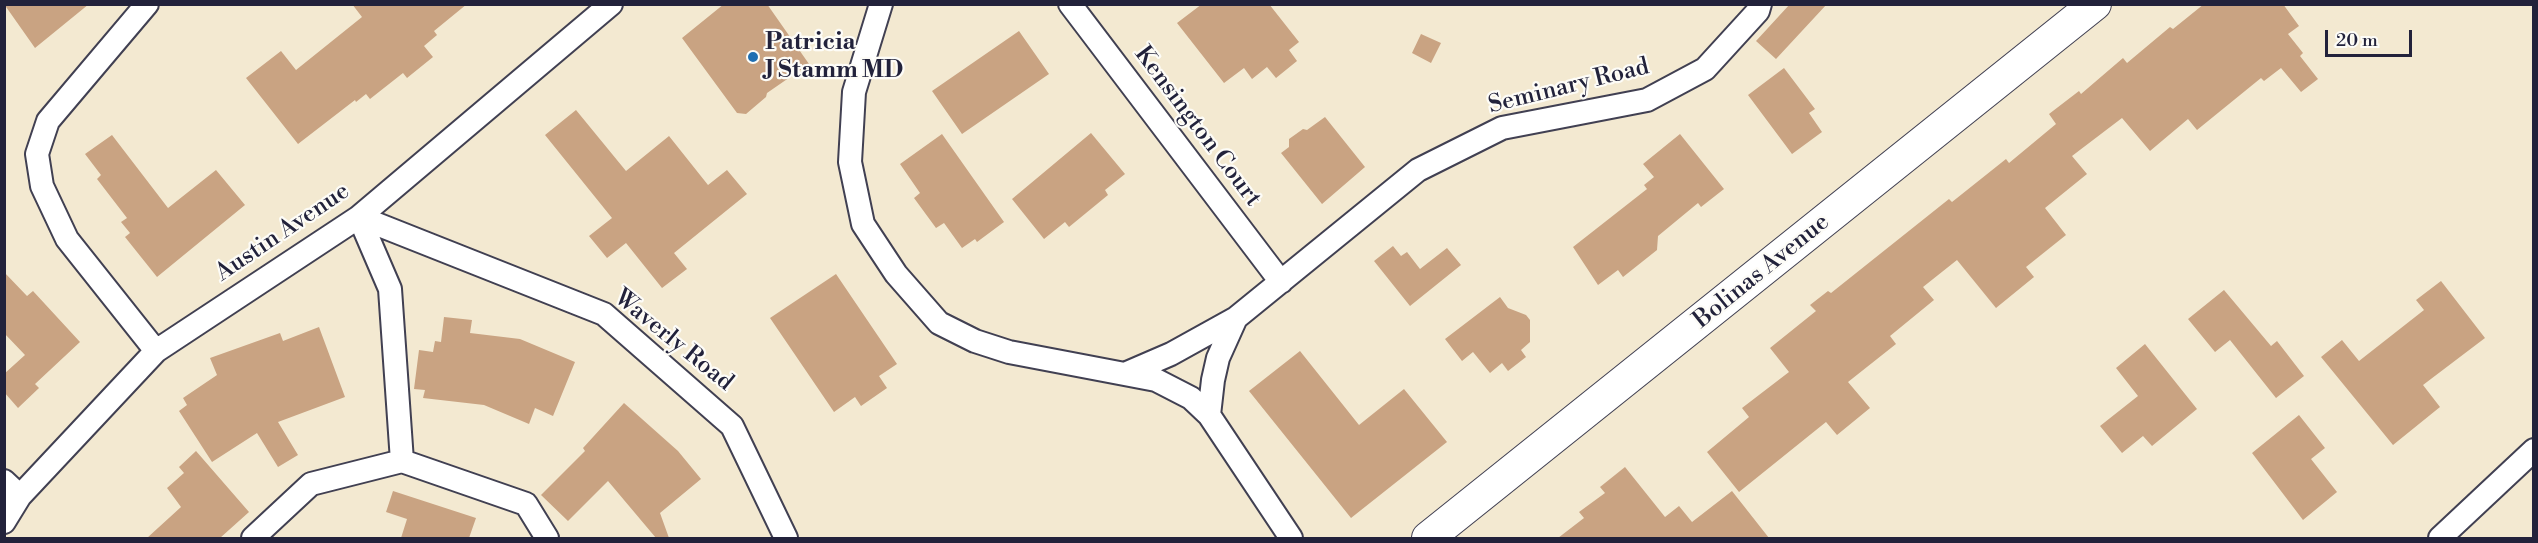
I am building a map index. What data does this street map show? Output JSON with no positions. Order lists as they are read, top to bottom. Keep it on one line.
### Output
{"streets":{"street":["Seminary Road","Kensington Court","Austin Avenue","Bolinas Avenue","Waverly Road"]},"crossings":[["Seminary Road","Kensington Court"],["Austin Avenue","Waverly Road"]],"places":["Patricia J Stamm MD"],"scale_bar":"20 m"}
